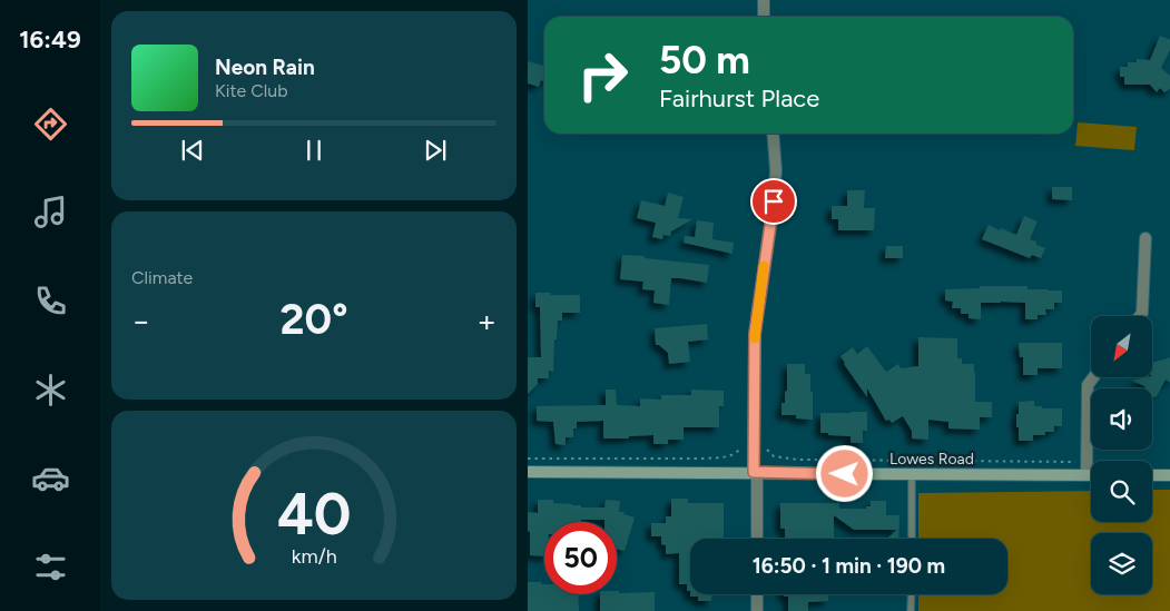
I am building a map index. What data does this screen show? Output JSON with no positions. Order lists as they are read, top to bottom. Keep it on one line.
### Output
{"streets":{"main road":["Lowes Road"]},"north":"bottom left","page":{"tabs":"16:49","turn":["50 m","Fairhurst Place"],"song":["Neon Rain","Kite Club"],"tile":"Climate","heat":["−","20°","+"],"limit":"50","trip":"16:50 · 1 min · 190 m","gauge":["40","km/h"]}}
